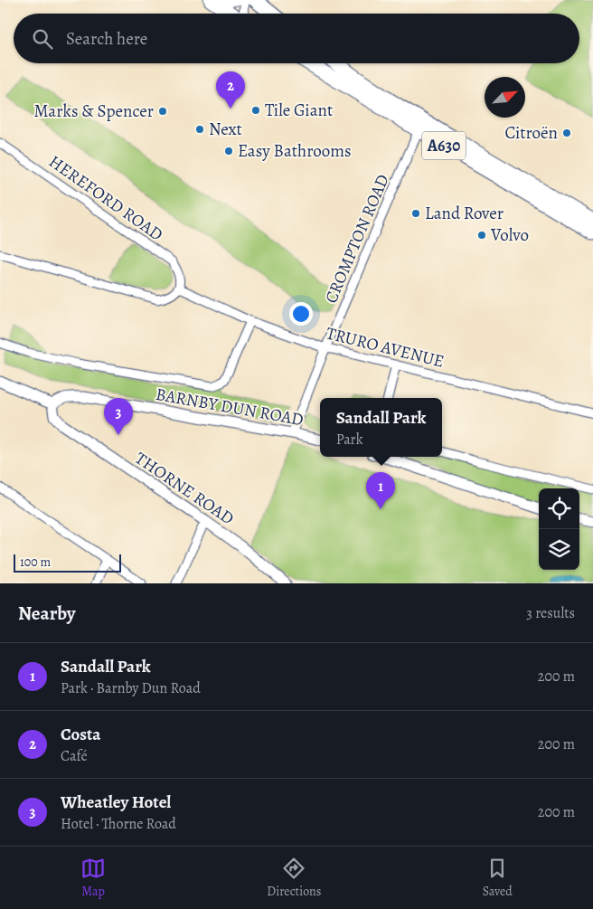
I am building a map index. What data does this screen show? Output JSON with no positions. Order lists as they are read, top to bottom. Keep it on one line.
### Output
{"streets":{"highway":["A630"],"street":["HEREFORD ROAD","CROMPTON ROAD","TRURO AVENUE","BARNBY DUN ROAD","THORNE ROAD"]},"crossings":[["A630","CROMPTON ROAD"],["HEREFORD ROAD","TRURO AVENUE"],["CROMPTON ROAD","TRURO AVENUE"],["CROMPTON ROAD","BARNBY DUN ROAD"],["TRURO AVENUE","BARNBY DUN ROAD"],["BARNBY DUN ROAD","THORNE ROAD"]],"places":["Tile Giant","Marks & Spencer","Next","Citroën","Easy Bathrooms","Land Rover","Volvo"],"scale_bar":"100 m","north":"top right","page":{"search":"Search here","pins":["2","3","1"],"popup":["Sandall Park","Park"],"scale":"100 m","heading":["Nearby","3 results"],"list":[{"mark":"1","name":"Sandall Park","note":"Park · Barnby Dun Road","value":"200 m"},{"mark":"2","name":"Costa","note":"Café","value":"200 m"},{"mark":"3","name":"Wheatley Hotel","note":"Hotel · Thorne Road","value":"200 m"}],"nav":["Map","Directions","Saved"]}}
